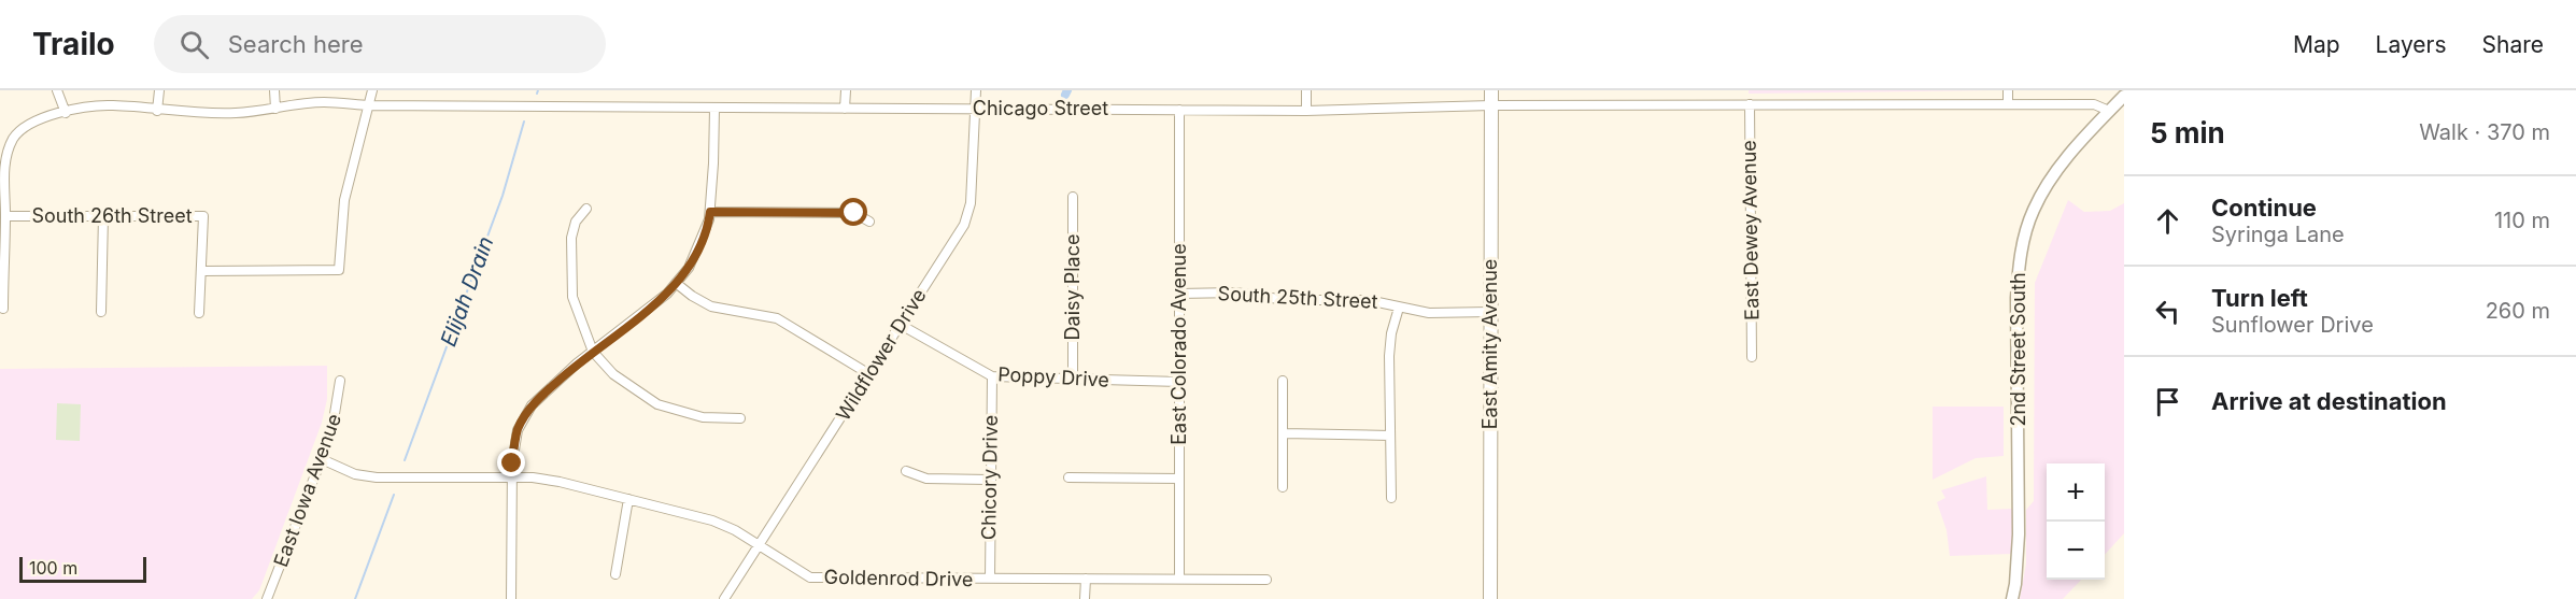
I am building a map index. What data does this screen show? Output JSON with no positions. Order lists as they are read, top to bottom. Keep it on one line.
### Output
{"streets":{"main road":["East Amity Avenue"],"street":["Chicago Street","South 26th Street","East Dewey Avenue","Daisy Place","South 25th Street","East Colorado Avenue","2nd Street South","Wildflower Drive","Poppy Drive","Chicory Drive","East Iowa Avenue","Goldenrod Drive"]},"crossings":[["Chicago Street","South 26th Street"],["Chicago Street","East Dewey Avenue"],["Chicago Street","East Colorado Avenue"],["Chicago Street","East Amity Avenue"],["Chicago Street","2nd Street South"],["Chicago Street","Wildflower Drive"],["Daisy Place","Poppy Drive"],["South 25th Street","East Colorado Avenue"],["South 25th Street","East Amity Avenue"],["East Colorado Avenue","Poppy Drive"],["East Colorado Avenue","Goldenrod Drive"],["Wildflower Drive","Poppy Drive"],["Wildflower Drive","Goldenrod Drive"],["Poppy Drive","Chicory Drive"],["Chicory Drive","Goldenrod Drive"],["East Iowa Avenue","Goldenrod Drive"]],"water":["Elijah Drain"],"scale_bar":"100 m","page":{"header":"Trailo","search":"Search here","nav":["Map","Layers","Share"],"heading":["5 min","Walk · 370 m"],"list":[["Continue","Syringa Lane","110 m"],["Turn left","Sunflower Drive","260 m"],"Arrive at destination"],"map_buttons":["+","−"],"scale":"100 m"}}
